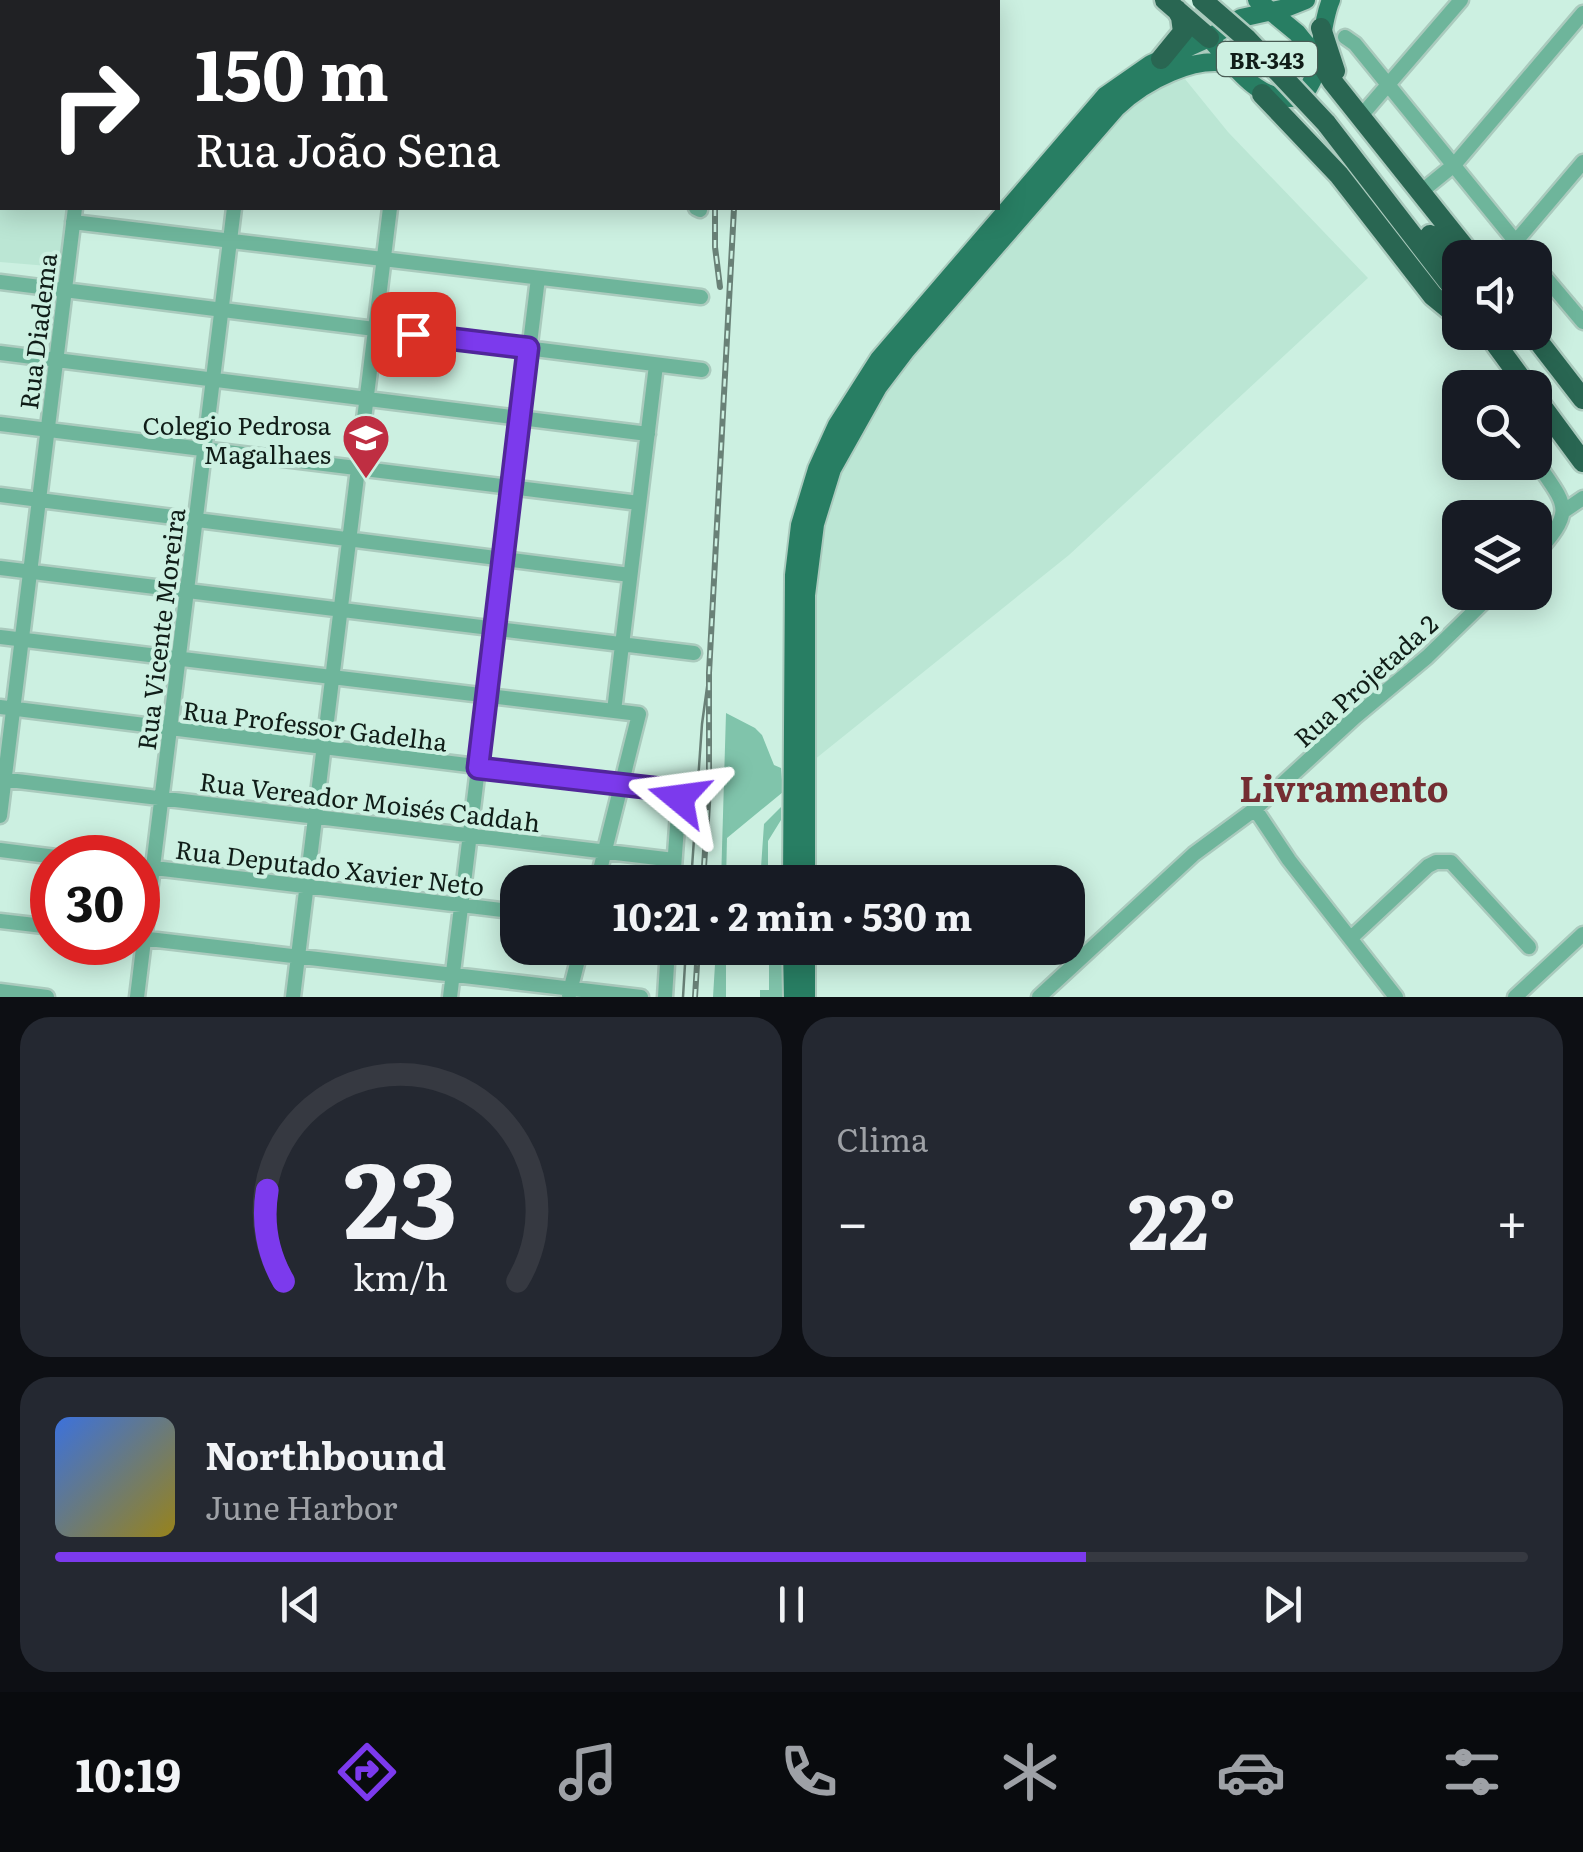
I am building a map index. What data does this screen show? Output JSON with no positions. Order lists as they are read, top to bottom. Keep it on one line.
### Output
{"streets":{"highway":["BR-343"],"street":["Rua Diadema","Rua Vicente Moreira","Rua Projetada 2","Rua Professor Gadelha","Rua Vereador Moisés Caddah","Rua Deputado Xavier Neto"]},"crossings":[["Rua Diadema","Rua Professor Gadelha"],["Rua Diadema","Rua Vereador Moisés Caddah"],["Rua Vicente Moreira","Rua Professor Gadelha"],["Rua Vicente Moreira","Rua Vereador Moisés Caddah"],["Rua Professor Gadelha","Rua Vereador Moisés Caddah"]],"districts":["Livramento"],"places":{"school or university":["Colegio Pedrosa Magalhaes"]},"page":{"turn":["150 m","Rua João Sena"],"limit":"30","trip":"10:21 · 2 min · 530 m","tile":"Clima","heat":["−","22°","+"],"song":["Northbound","June Harbor"],"tabs":"10:19","gauge":["23","km/h"]}}
